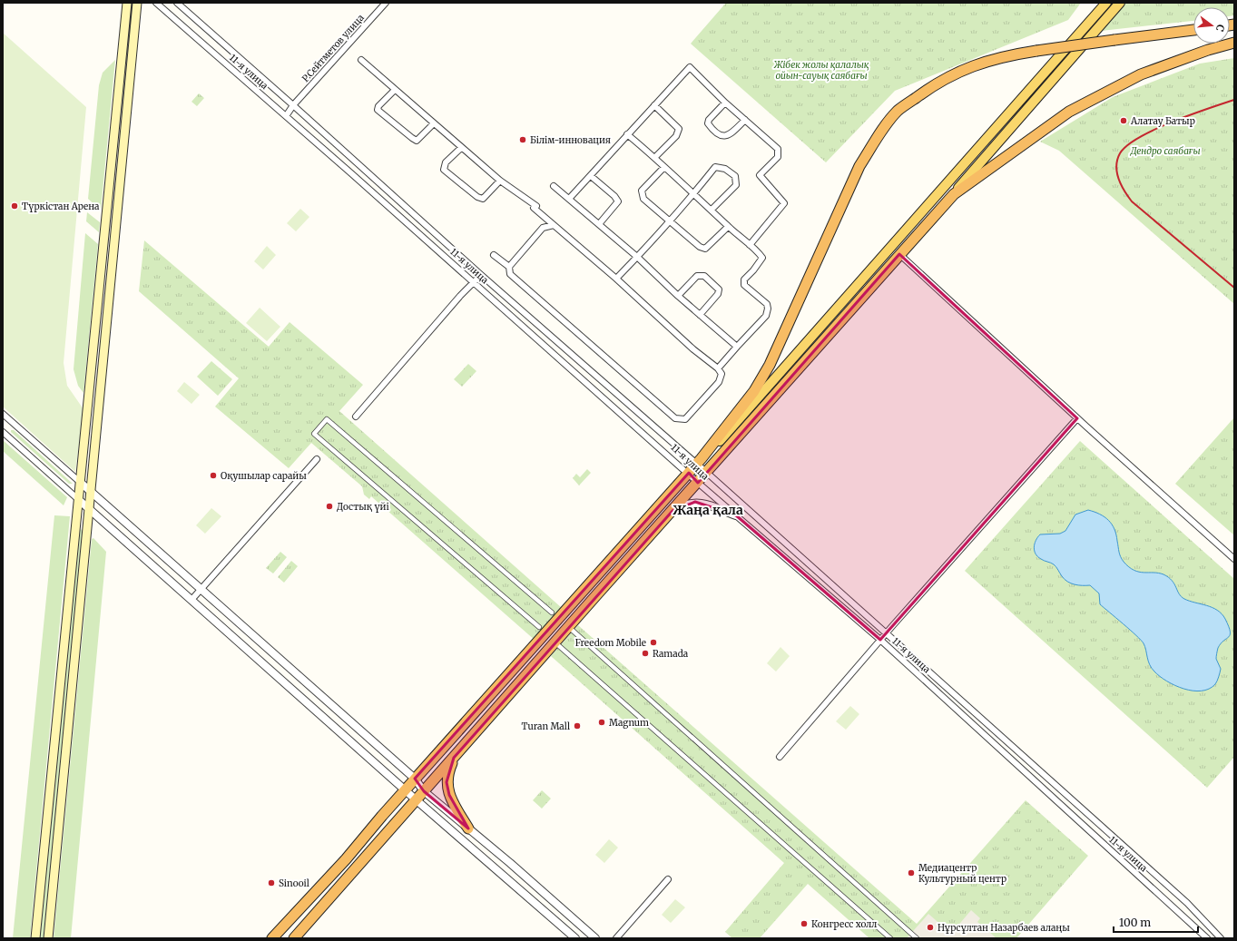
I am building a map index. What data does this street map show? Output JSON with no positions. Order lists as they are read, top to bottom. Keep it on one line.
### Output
{"streets":{"street":["Р.Сейтметов улица","11-я улица"]},"crossings":[["Р.Сейтметов улица","11-я улица"]],"districts":["Жаңа қала"],"parks":["Жібек жолы қалалық ойын-сауық саябағы","Дендро саябағы"],"places":["Алатау Батыр","Білім-инновация","Түркістан Арена","Оқушылар сарайы","Достық үйі","Freedom Mobile","Ramada","Magnum","Turan Mall","Медиацентр Культурный центр","Sinooil","Конгресс холл","Нұрсұлтан Назарбаев алаңы"],"scale_bar":"100 m","north":"right"}
